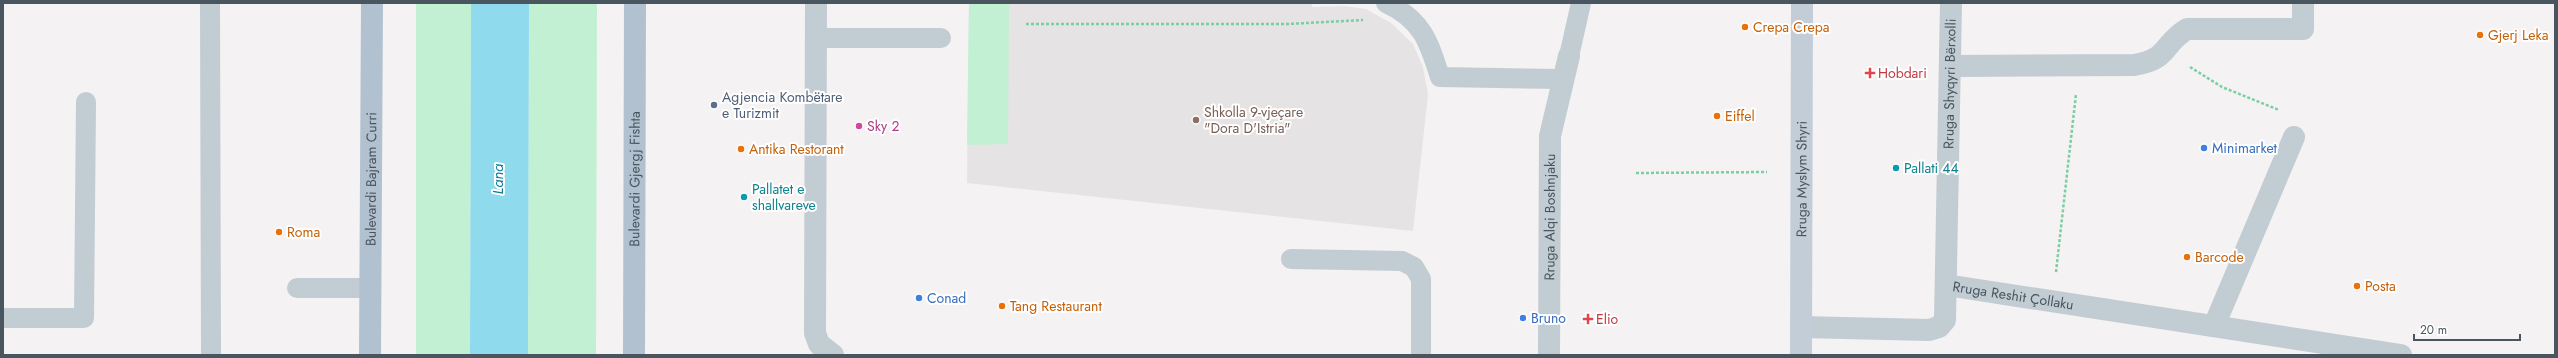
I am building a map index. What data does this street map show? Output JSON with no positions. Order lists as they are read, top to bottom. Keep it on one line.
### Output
{"streets":{"main road":["Bulevardi Bajram Curri","Bulevardi Gjergj Fishta"],"street":["Rruga Shyqyri Bërxolli","Rruga Myslym Shyri","Rruga Alqi Boshnjaku","Rruga Reshit Çollaku"]},"crossings":[["Rruga Shyqyri Bërxolli","Rruga Reshit Çollaku"],["Rruga Myslym Shyri","Rruga Reshit Çollaku"]],"water":["Lana"],"places":{"other":["Crepa Crepa","Gjerj Leka","Agjencia Kombëtare e Turizmit","Eiffel","Shkolla 9-vjeçare \"Dora D'Istria\"","Sky 2","Minimarket","Antika Restorant","Pallati 44","Pallatet e shallvareve","Roma","Barcode","Posta","Conad","Tang Restaurant","Bruno"],"health":["Hobdari","Elio"]},"scale_bar":"20 m"}
